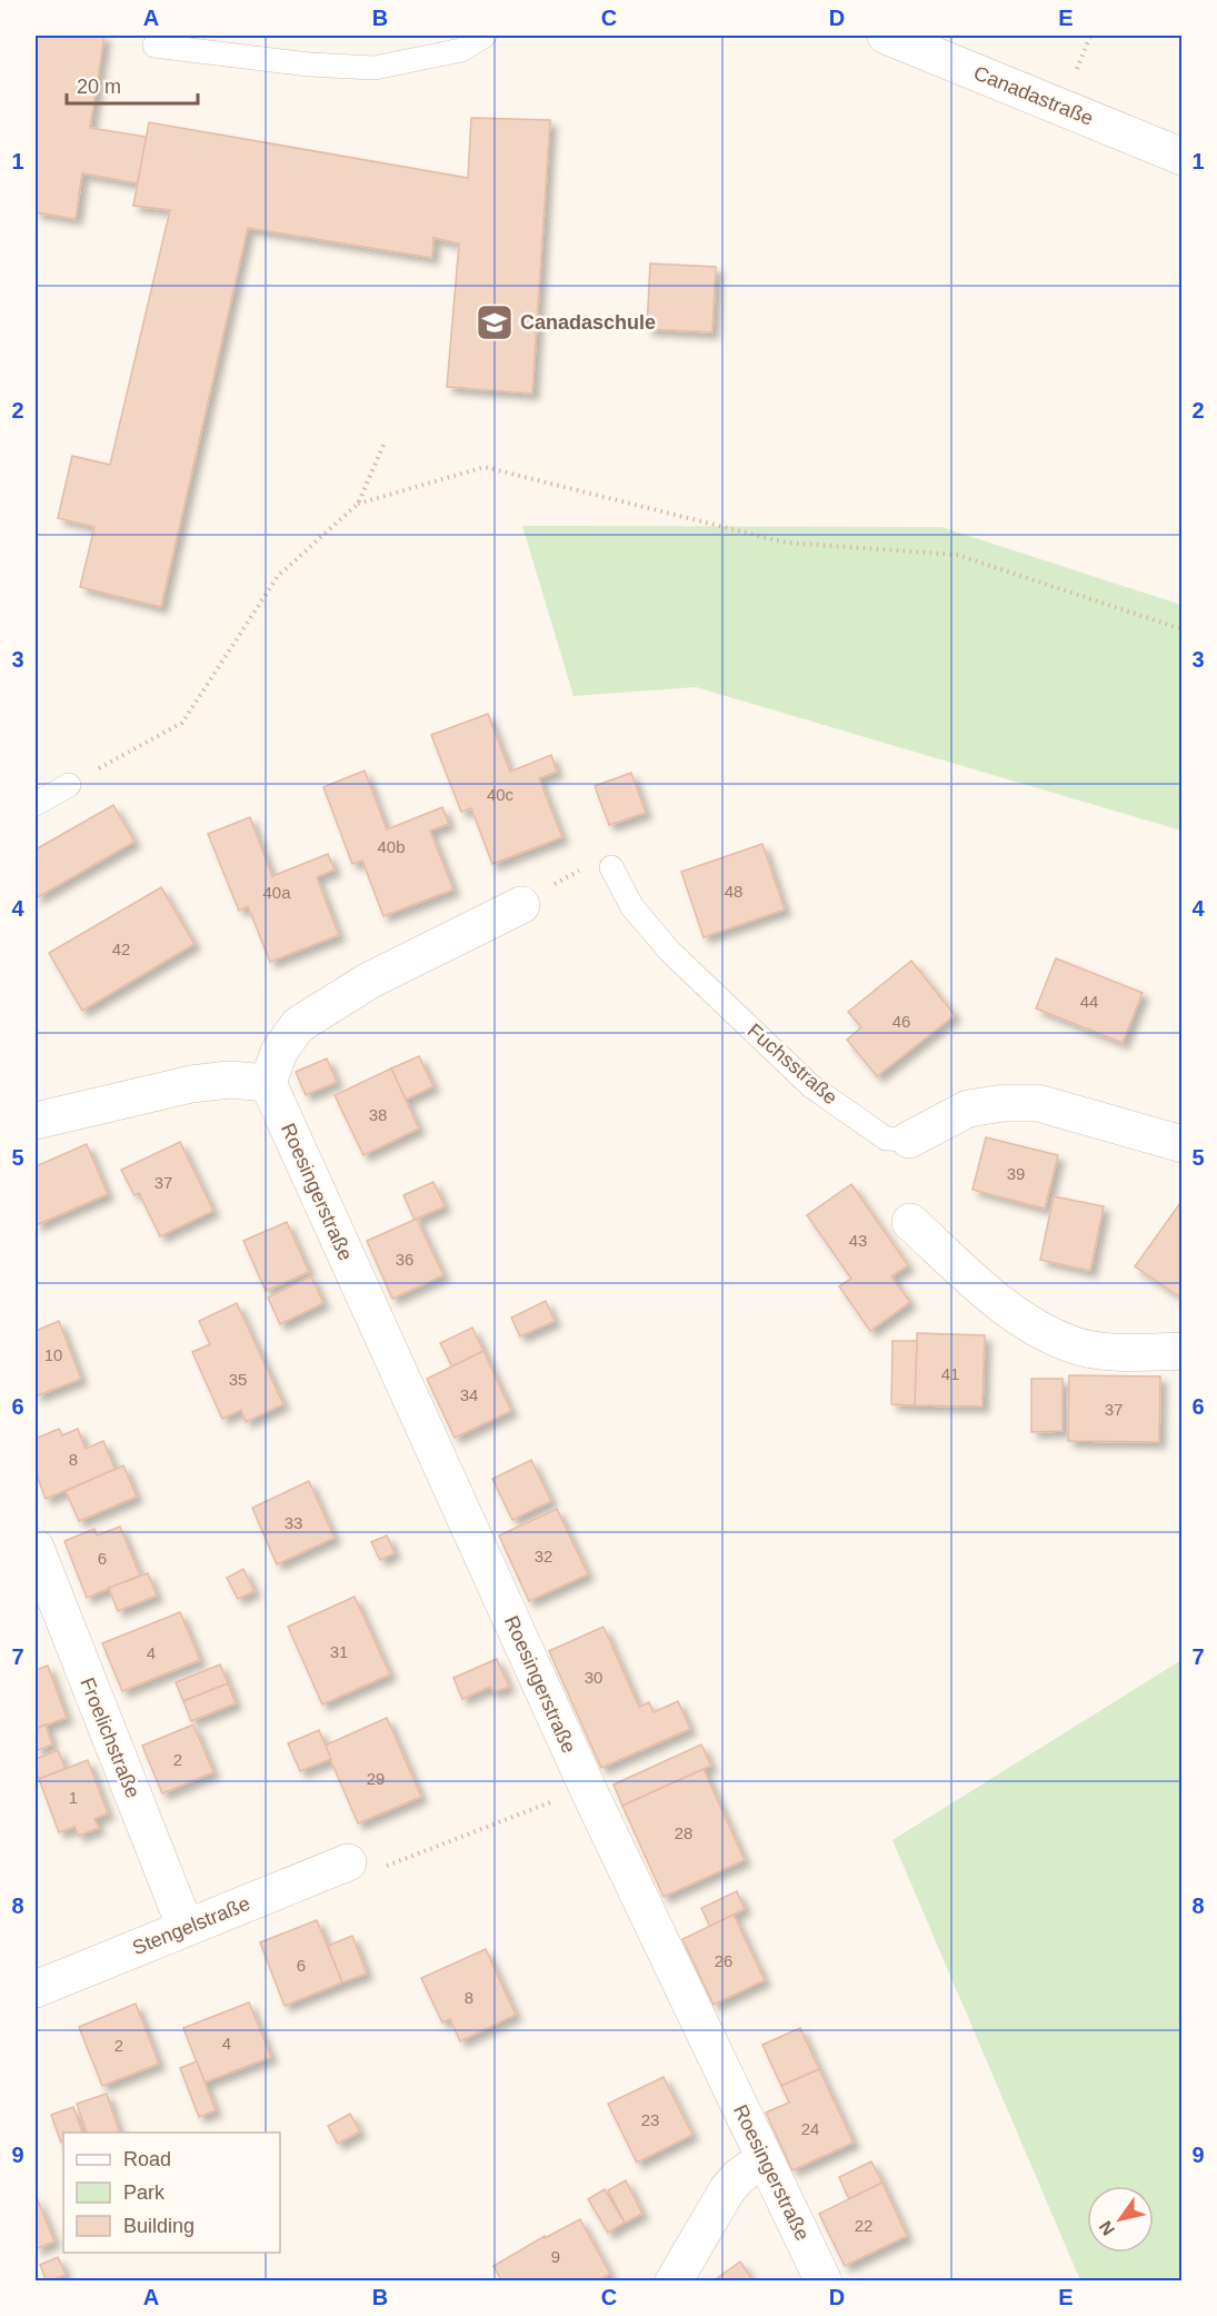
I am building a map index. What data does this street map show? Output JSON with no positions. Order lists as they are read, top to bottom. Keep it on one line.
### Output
{"streets":{"street":["Canadastraße","Fuchsstraße","Roesingerstraße","Froelichstraße","Stengelstraße"]},"crossings":[["Froelichstraße","Stengelstraße"]],"places":{"school or university":["Canadaschule"]},"house_numbers":["40c","40b","48","40a","42","44","46","38","39","37","43","36","10","41","35","34","37","8","33","32","6","31","4","30","2","29","1","28","26","6","8","4","2","23","24","22","9"],"legend":["Road","Park","Building"],"scale_bar":"20 m","north":"bottom left","grid":{"columns":["A","B","C","D","E"],"rows":["1","2","3","4","5","6","7","8","9"]}}
